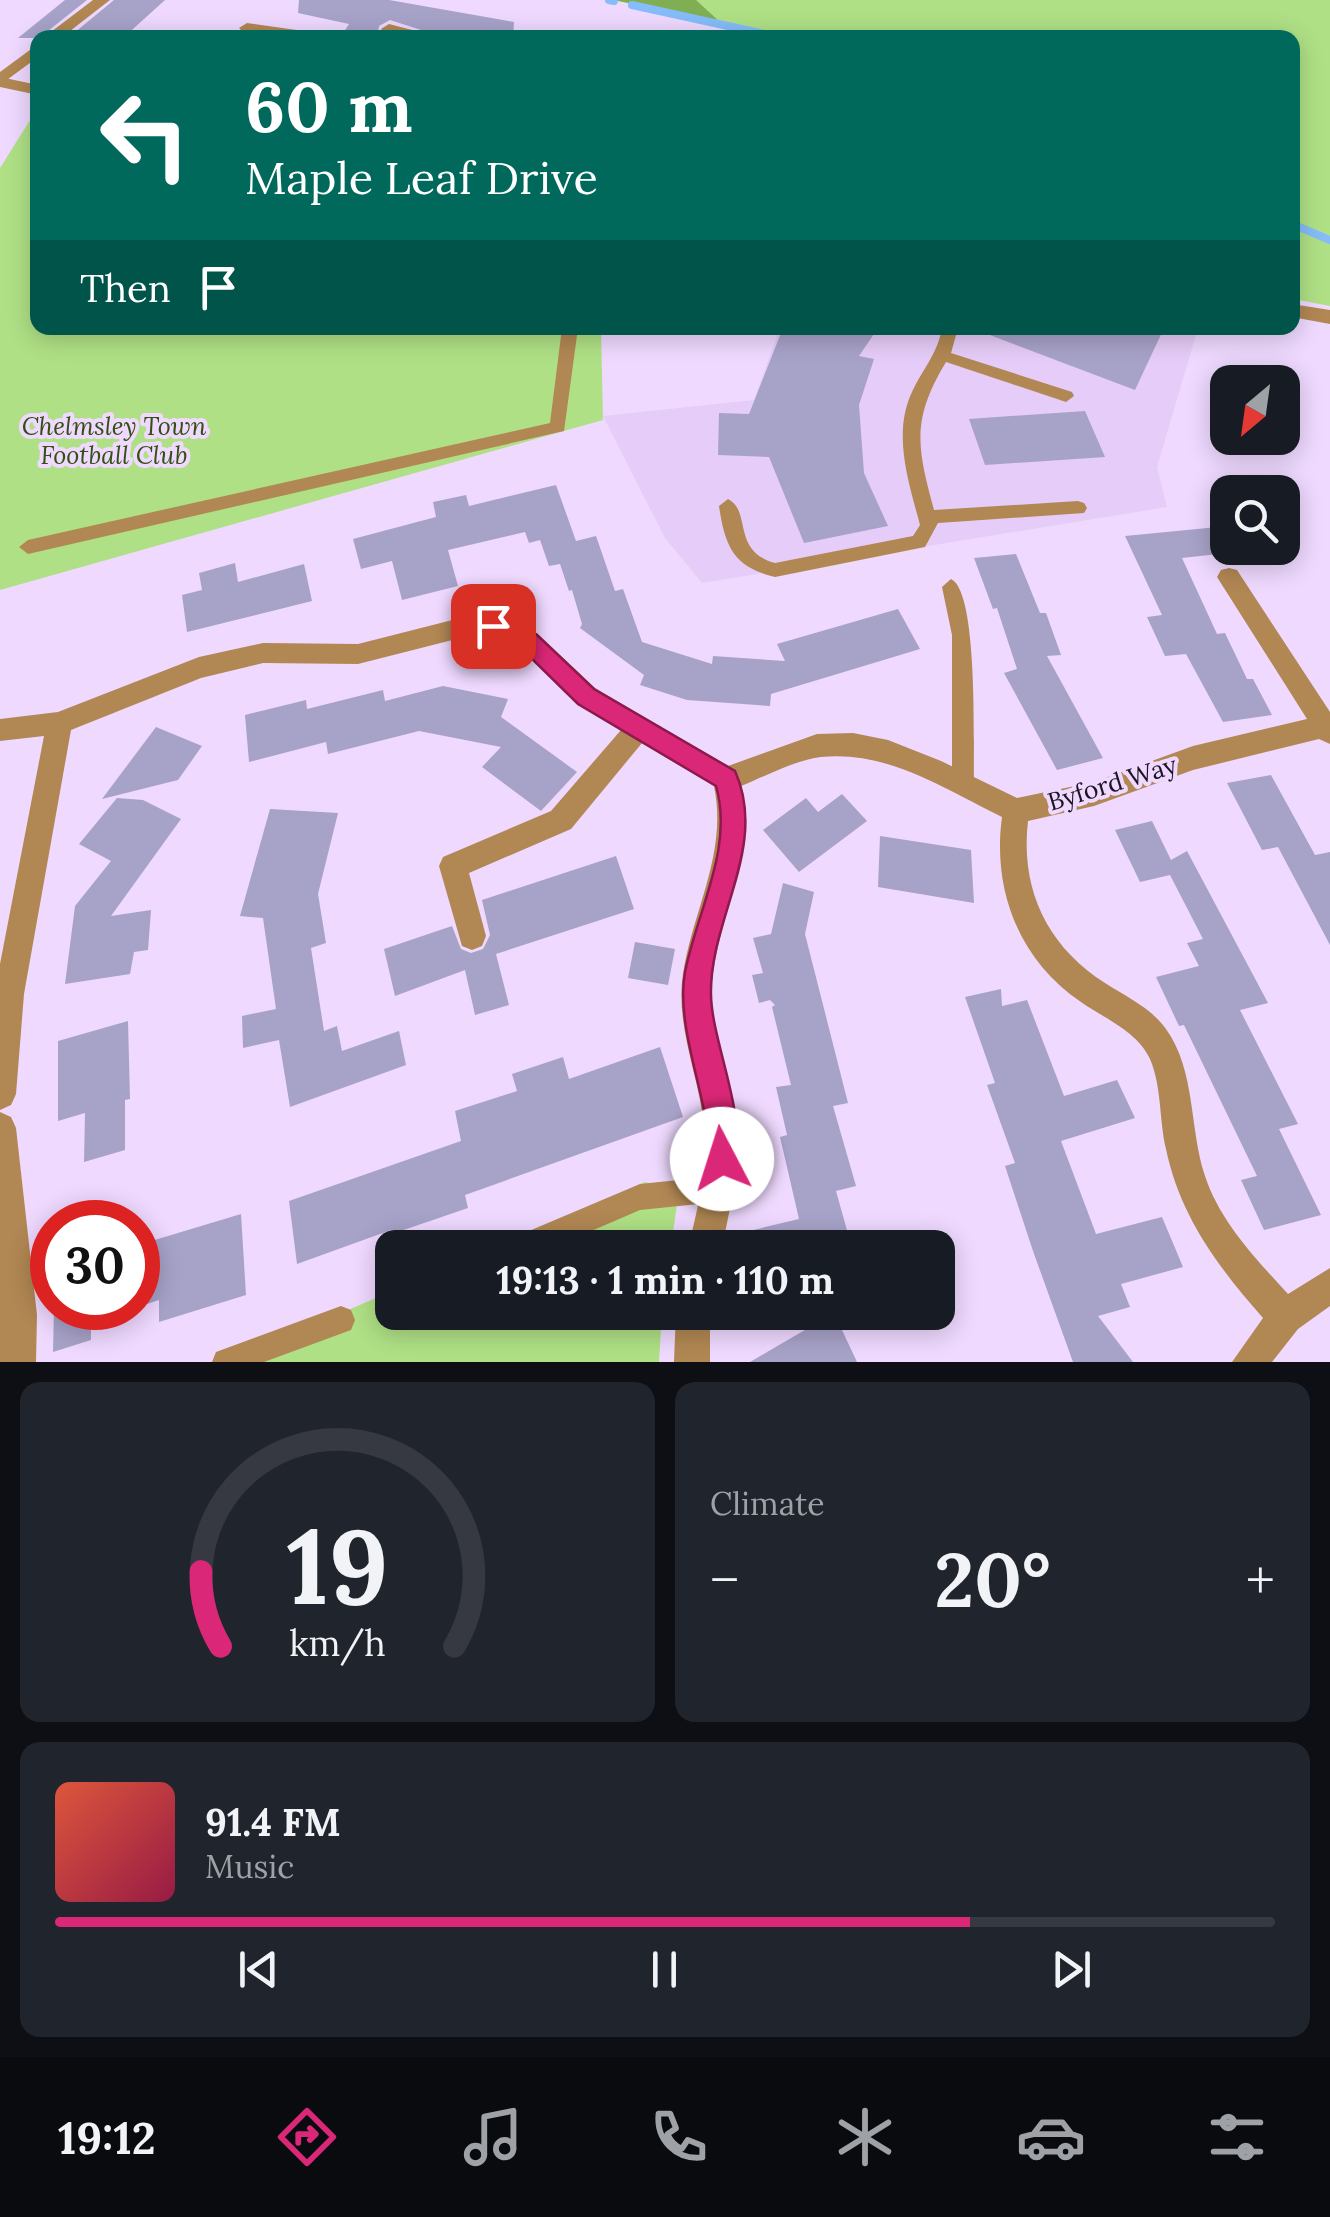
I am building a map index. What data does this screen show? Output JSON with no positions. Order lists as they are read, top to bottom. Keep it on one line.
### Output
{"streets":{"street":["Byford Way"]},"parks":["Chelmsley Town Football Club"],"north":"bottom left","page":{"turn":["60 m","Maple Leaf Drive"],"then":"Then","limit":"30","trip":"19:13 · 1 min · 110 m","tile":"Climate","heat":["−","20°","+"],"song":["91.4 FM","Music"],"tabs":"19:12","gauge":["19","km/h"]}}
